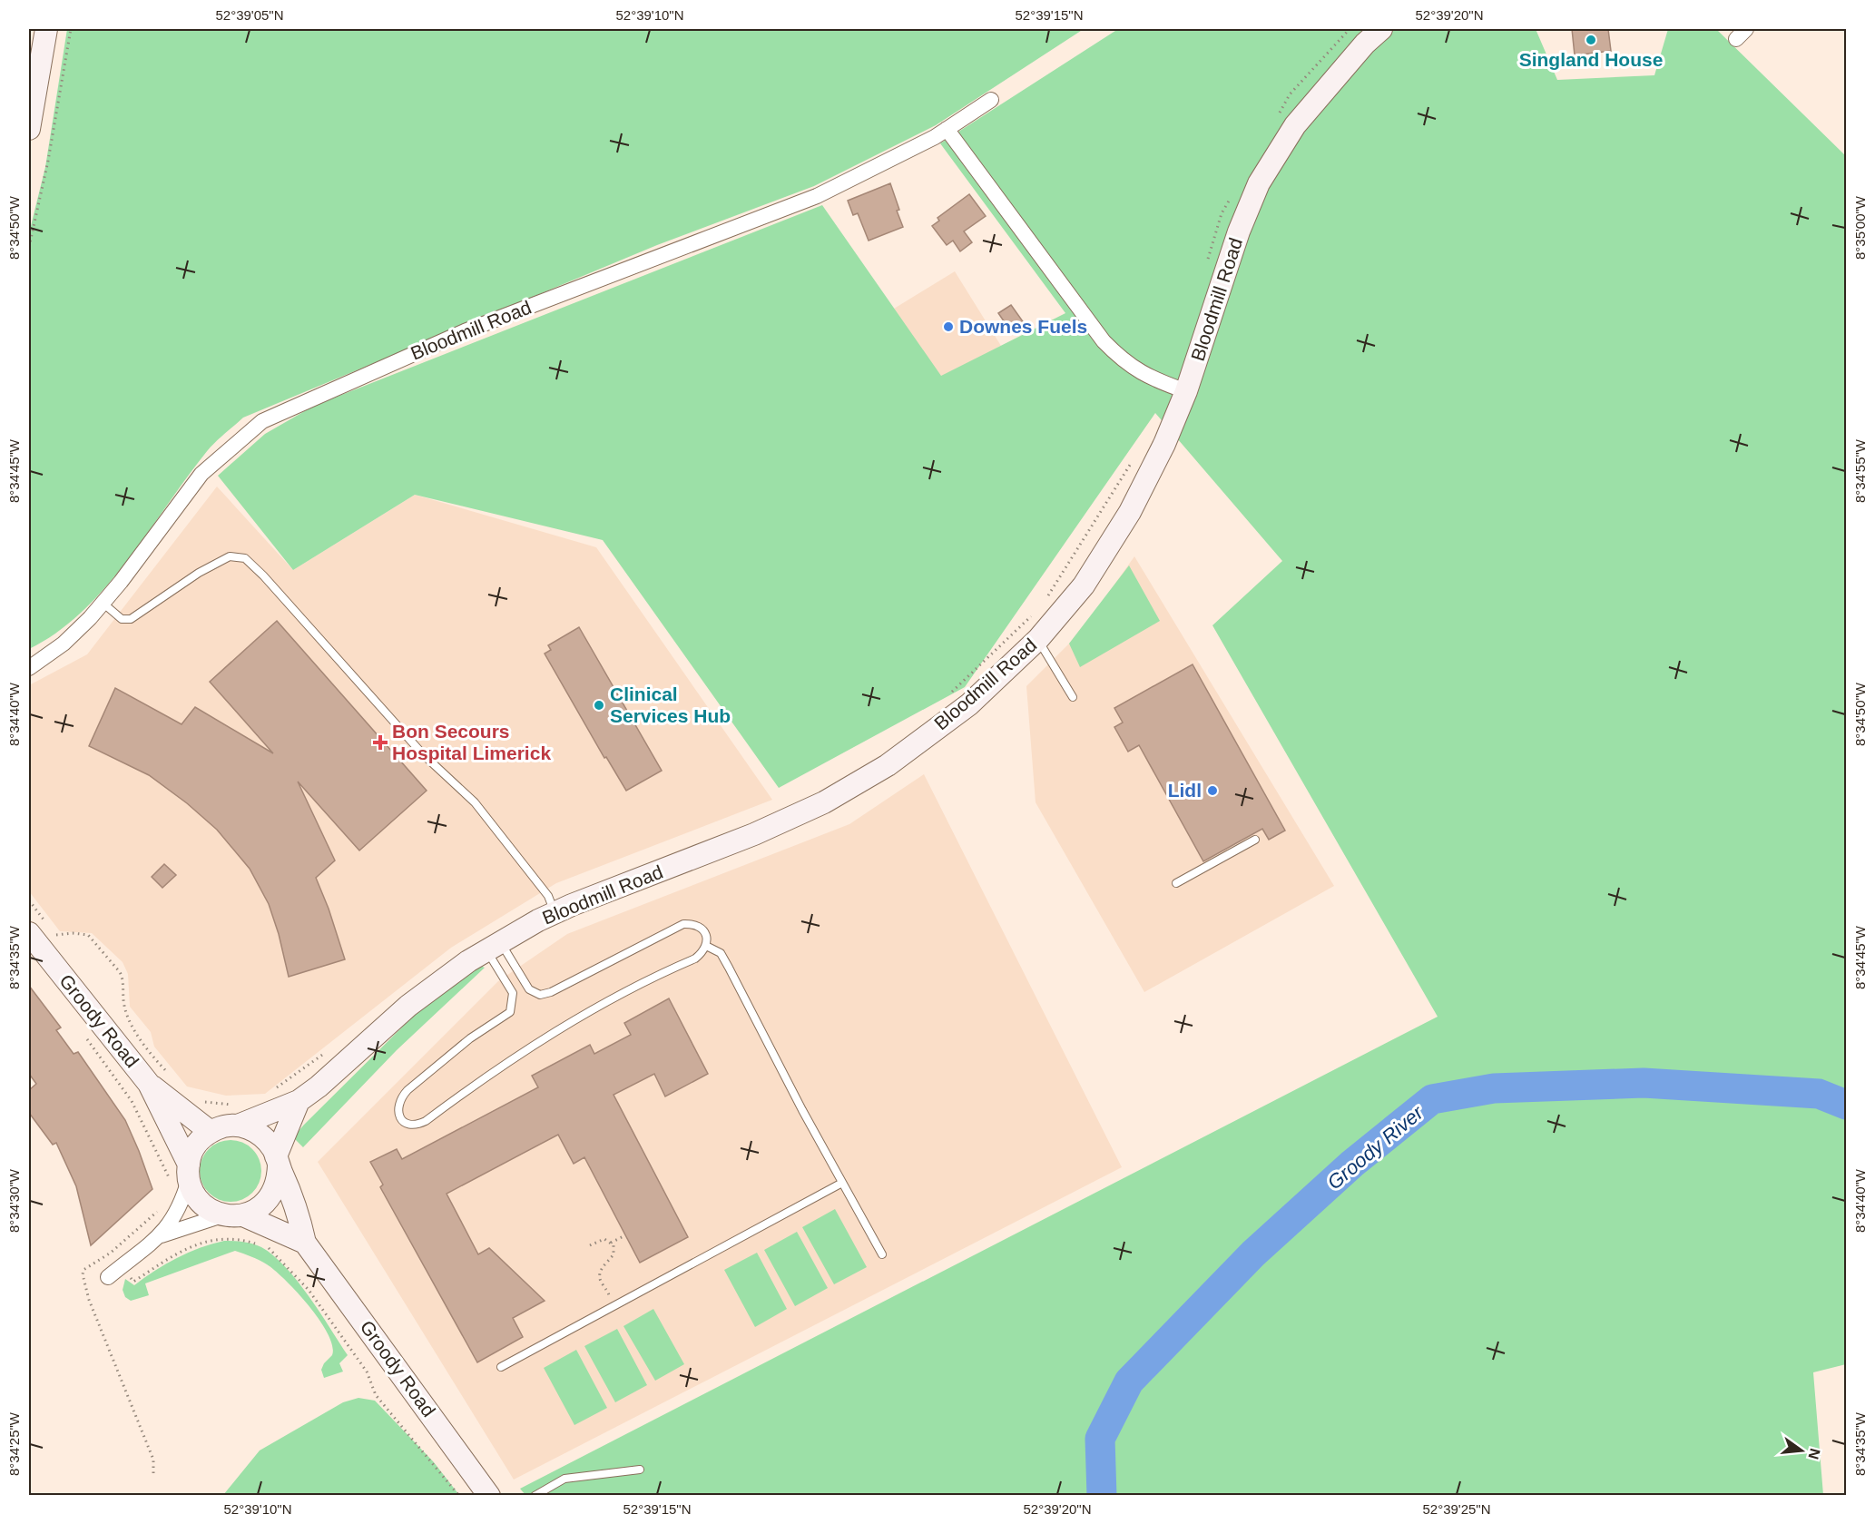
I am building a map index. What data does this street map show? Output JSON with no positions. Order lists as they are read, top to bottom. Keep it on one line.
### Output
{"streets":{"street":["Bloodmill Road","Groody Road"]},"water":["Groody River"],"places":{"other":["Singland House","Downes Fuels","Clinical Services Hub","Lidl"],"health":["Bon Secours Hospital Limerick"]},"north":"right","coordinates":["52°39'05\"N","52°39'10\"N","52°39'15\"N","52°39'20\"N","8°34'50\"W","8°35'00\"W","8°34'45\"W","8°34'55\"W","8°34'40\"W","8°34'35\"W","8°34'30\"W","8°34'25\"W","52°39'25\"N"]}
